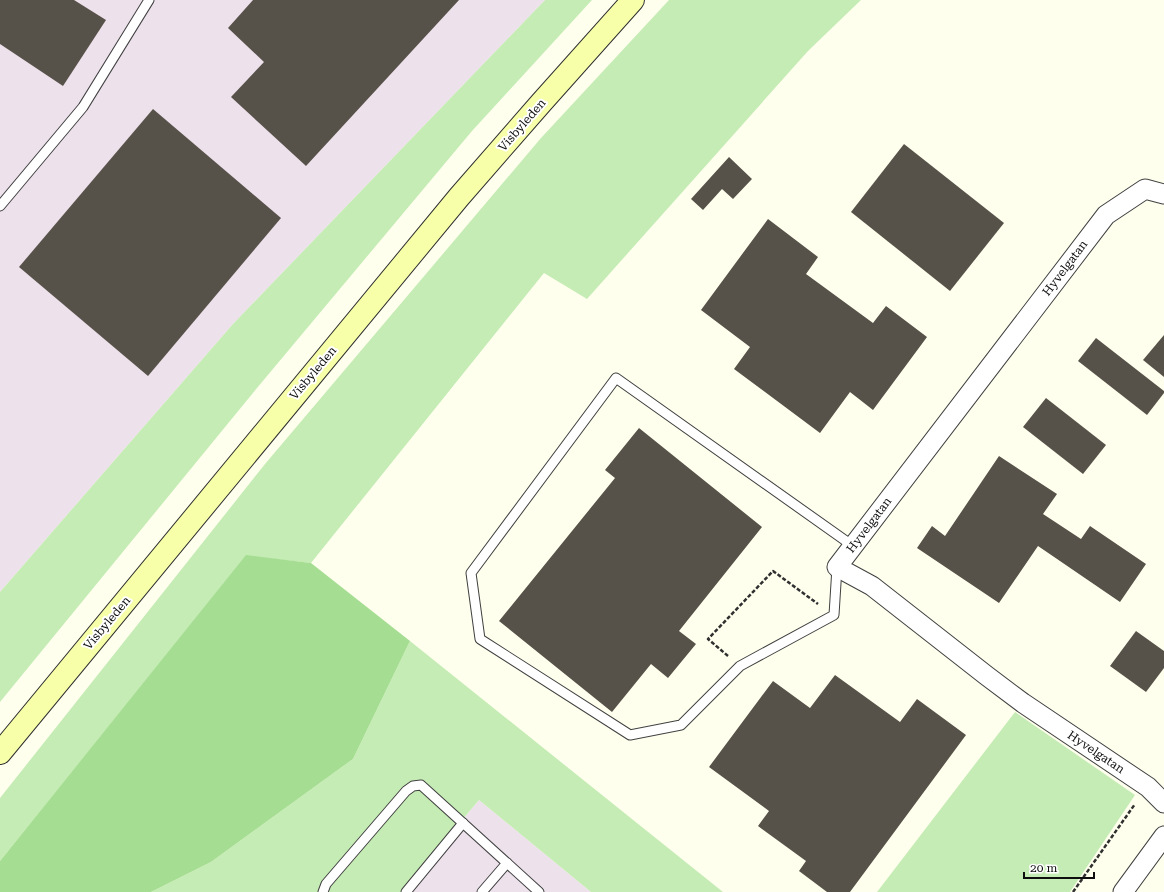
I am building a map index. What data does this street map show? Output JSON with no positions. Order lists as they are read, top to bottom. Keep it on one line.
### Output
{"streets":{"main road":["Visbyleden"],"street":["Hyvelgatan"]},"scale_bar":"20 m"}
